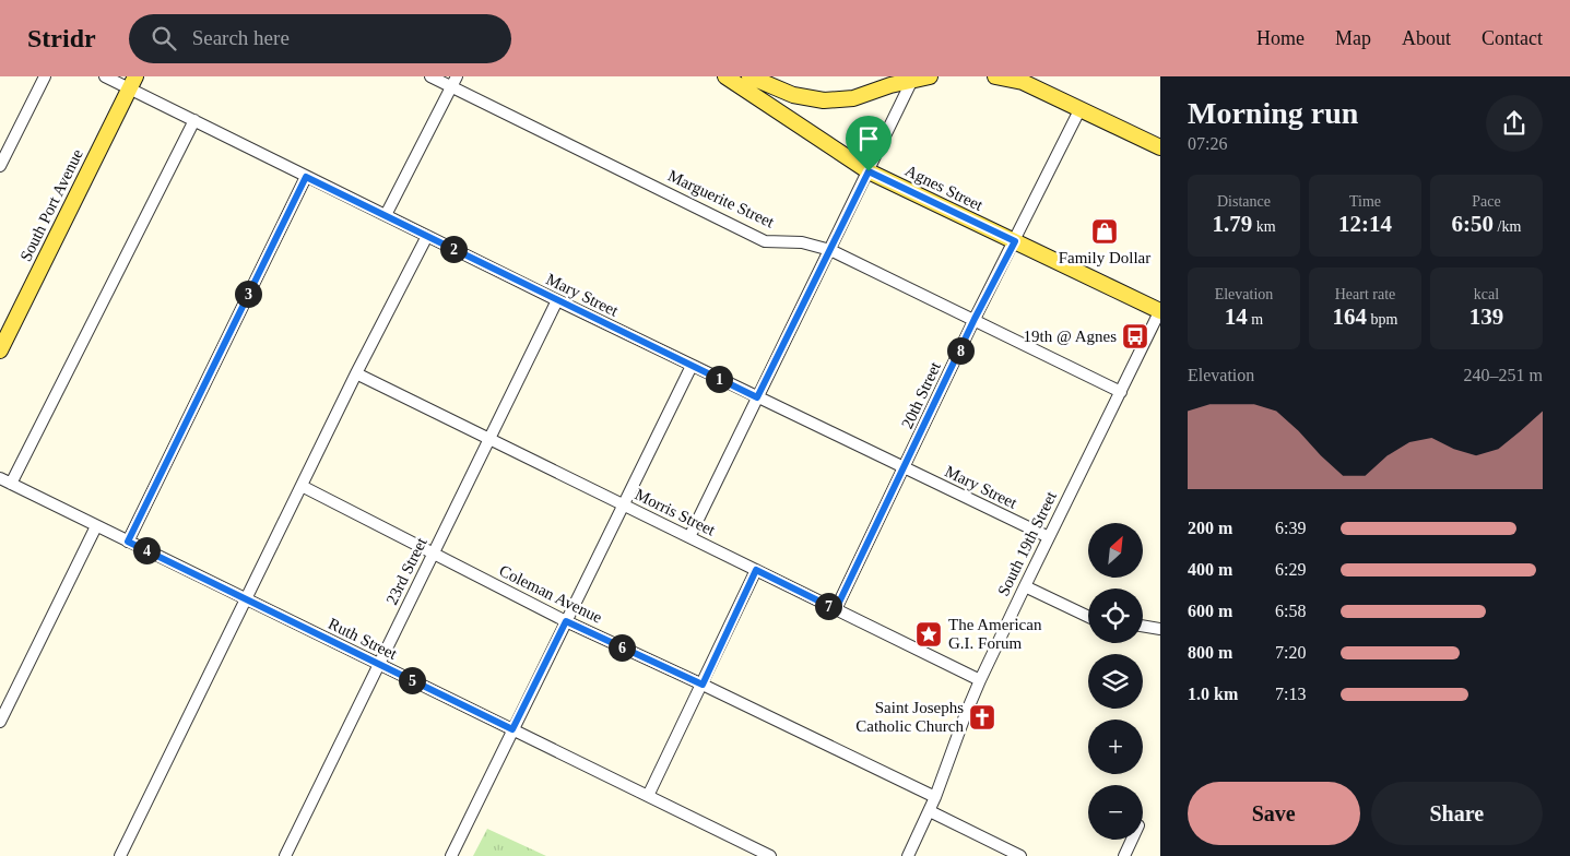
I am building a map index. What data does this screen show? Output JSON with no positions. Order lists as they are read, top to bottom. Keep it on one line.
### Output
{"streets":{"main road":["Agnes Street","South Port Avenue"],"street":["Marguerite Street","Mary Street","20th Street","Morris Street","South 19th Street","23rd Street","Coleman Avenue","Ruth Street"]},"crossings":[["Agnes Street","20th Street"],["Agnes Street","South 19th Street"],["Marguerite Street","20th Street"],["Marguerite Street","South 19th Street"],["South Port Avenue","Mary Street"],["Mary Street","20th Street"],["Mary Street","South 19th Street"],["Mary Street","23rd Street"],["20th Street","Morris Street"],["Morris Street","South 19th Street"],["Morris Street","23rd Street"],["South 19th Street","Coleman Avenue"],["23rd Street","Coleman Avenue"],["23rd Street","Ruth Street"]],"places":{"shop":["Family Dollar"],"bus stop":["19th @ Agnes"],"place":["The American G.I. Forum"],"church":["Saint Josephs Catholic Church"]},"north":"top right","page":{"header":"Stridr","search":"Search here","nav":["Home","Map","About","Contact"],"heading":["Morning run","07:26"],"stats":[["Distance","1.79 km"],["Time","12:14"],["Pace","6:50 /km"],["Elevation","14 m"],["Heart rate","164 bpm"],["kcal","139"]],"pins":["2","3","8","1","4","7","6","5"],"chart":["Elevation","240–251 m"],"list":[{"name":"200 m","note":"6:39"},{"name":"400 m","note":"6:29"},{"name":"600 m","note":"6:58"},{"name":"800 m","note":"7:20"},{"name":"1.0 km","note":"7:13"}],"map_buttons":["+","−"],"buttons":["Save","Share"]}}
